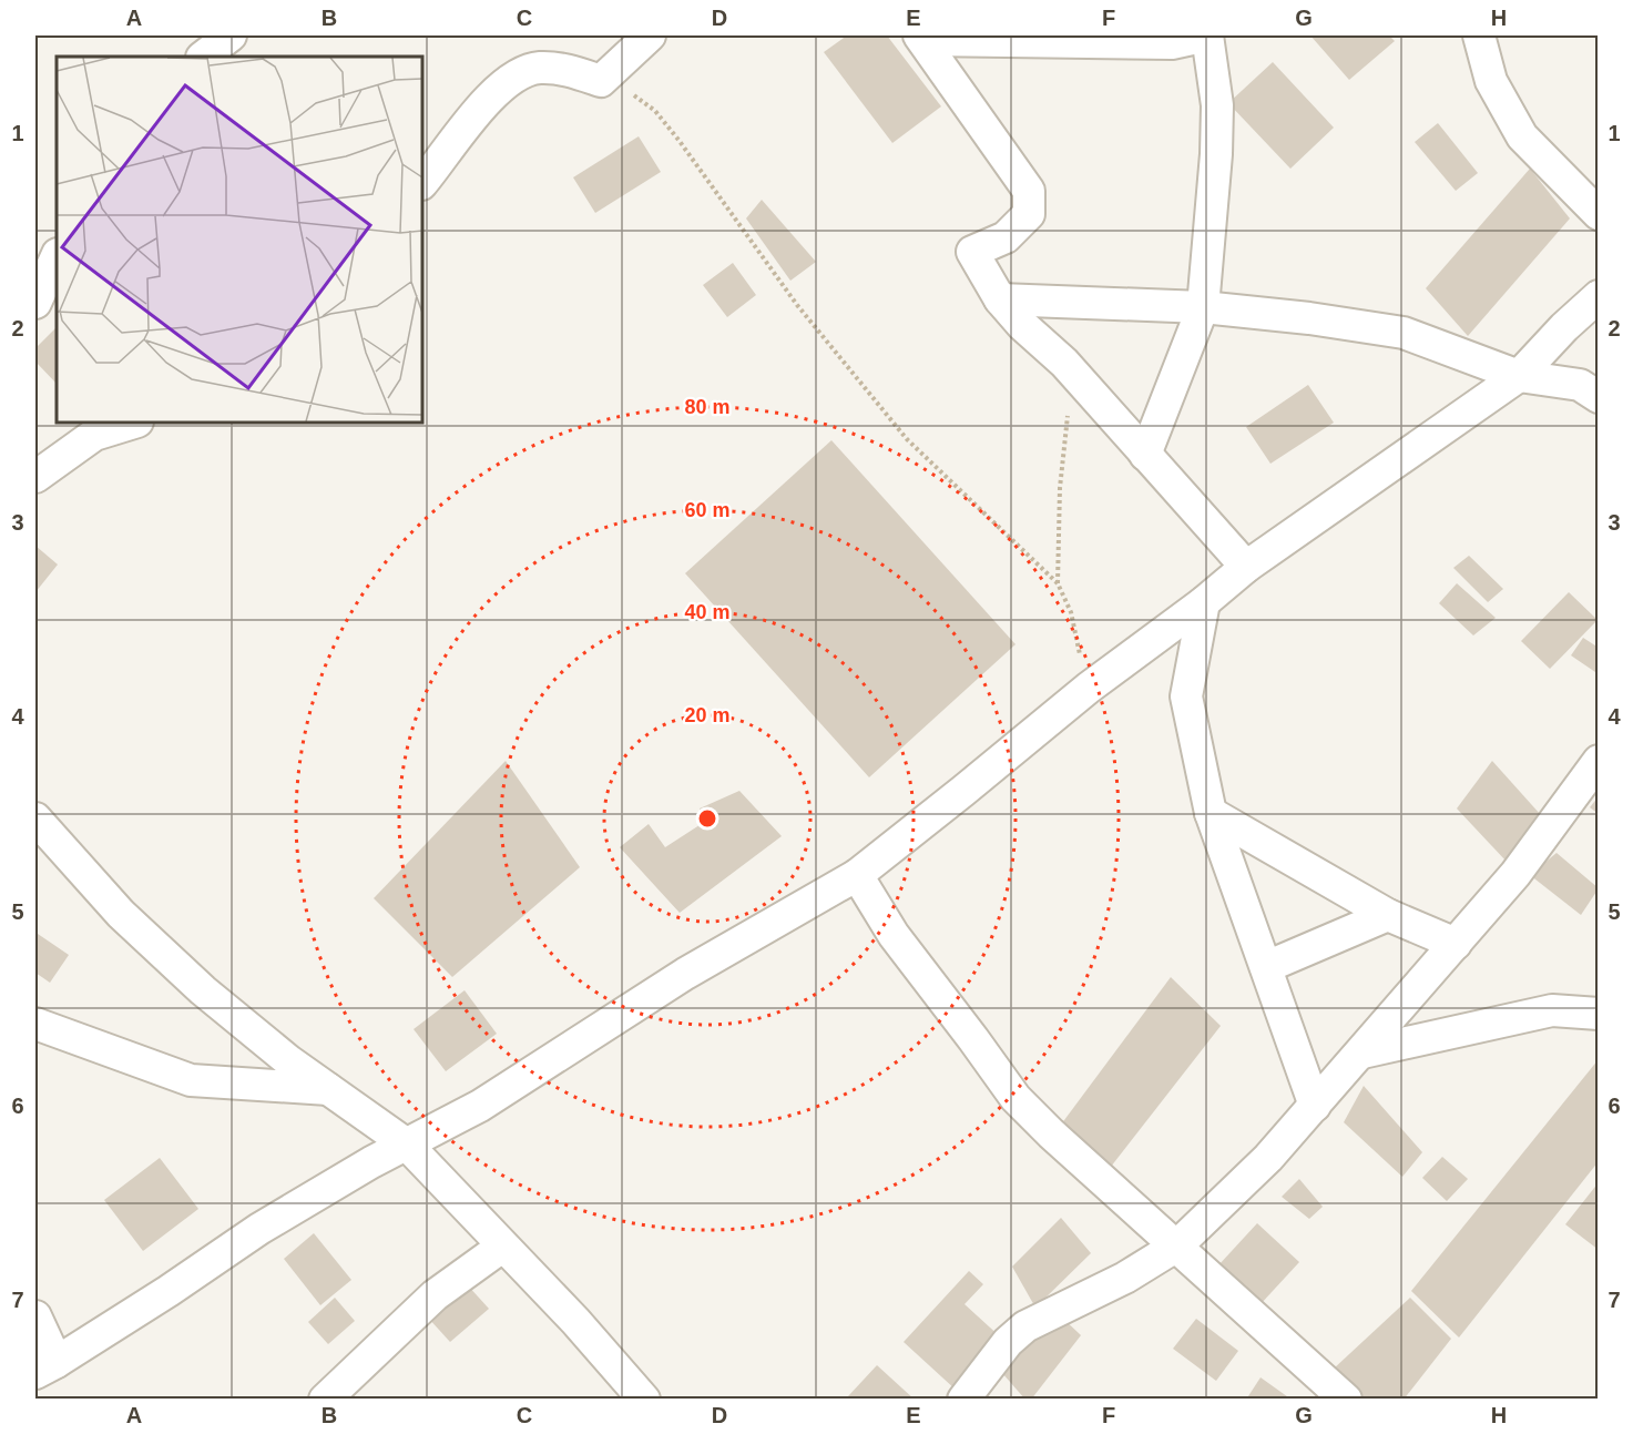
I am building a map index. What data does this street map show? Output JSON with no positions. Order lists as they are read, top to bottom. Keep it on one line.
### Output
{"grid":{"columns":["A","B","C","D","E","F","G","H"],"rows":["1","2","3","4","5","6","7"]},"rings":["80 m","60 m","40 m","20 m"]}
